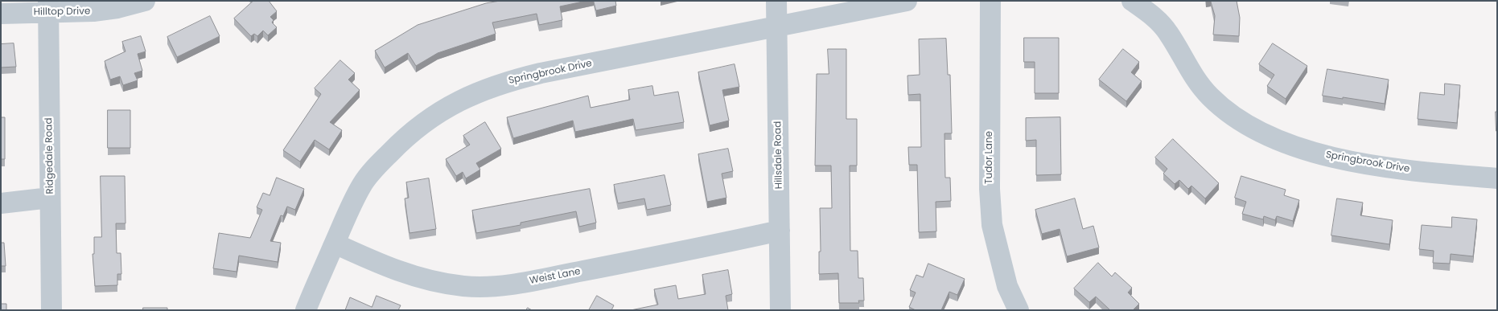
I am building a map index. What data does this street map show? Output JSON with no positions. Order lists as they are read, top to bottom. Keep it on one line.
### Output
{"streets":{"street":["Hilltop Drive","Springbrook Drive","Hillsdale Road","Ridgedale Road","Tudor Lane","Weist Lane"]},"crossings":[["Hilltop Drive","Ridgedale Road"],["Springbrook Drive","Hillsdale Road"],["Springbrook Drive","Weist Lane"],["Hillsdale Road","Weist Lane"]]}
